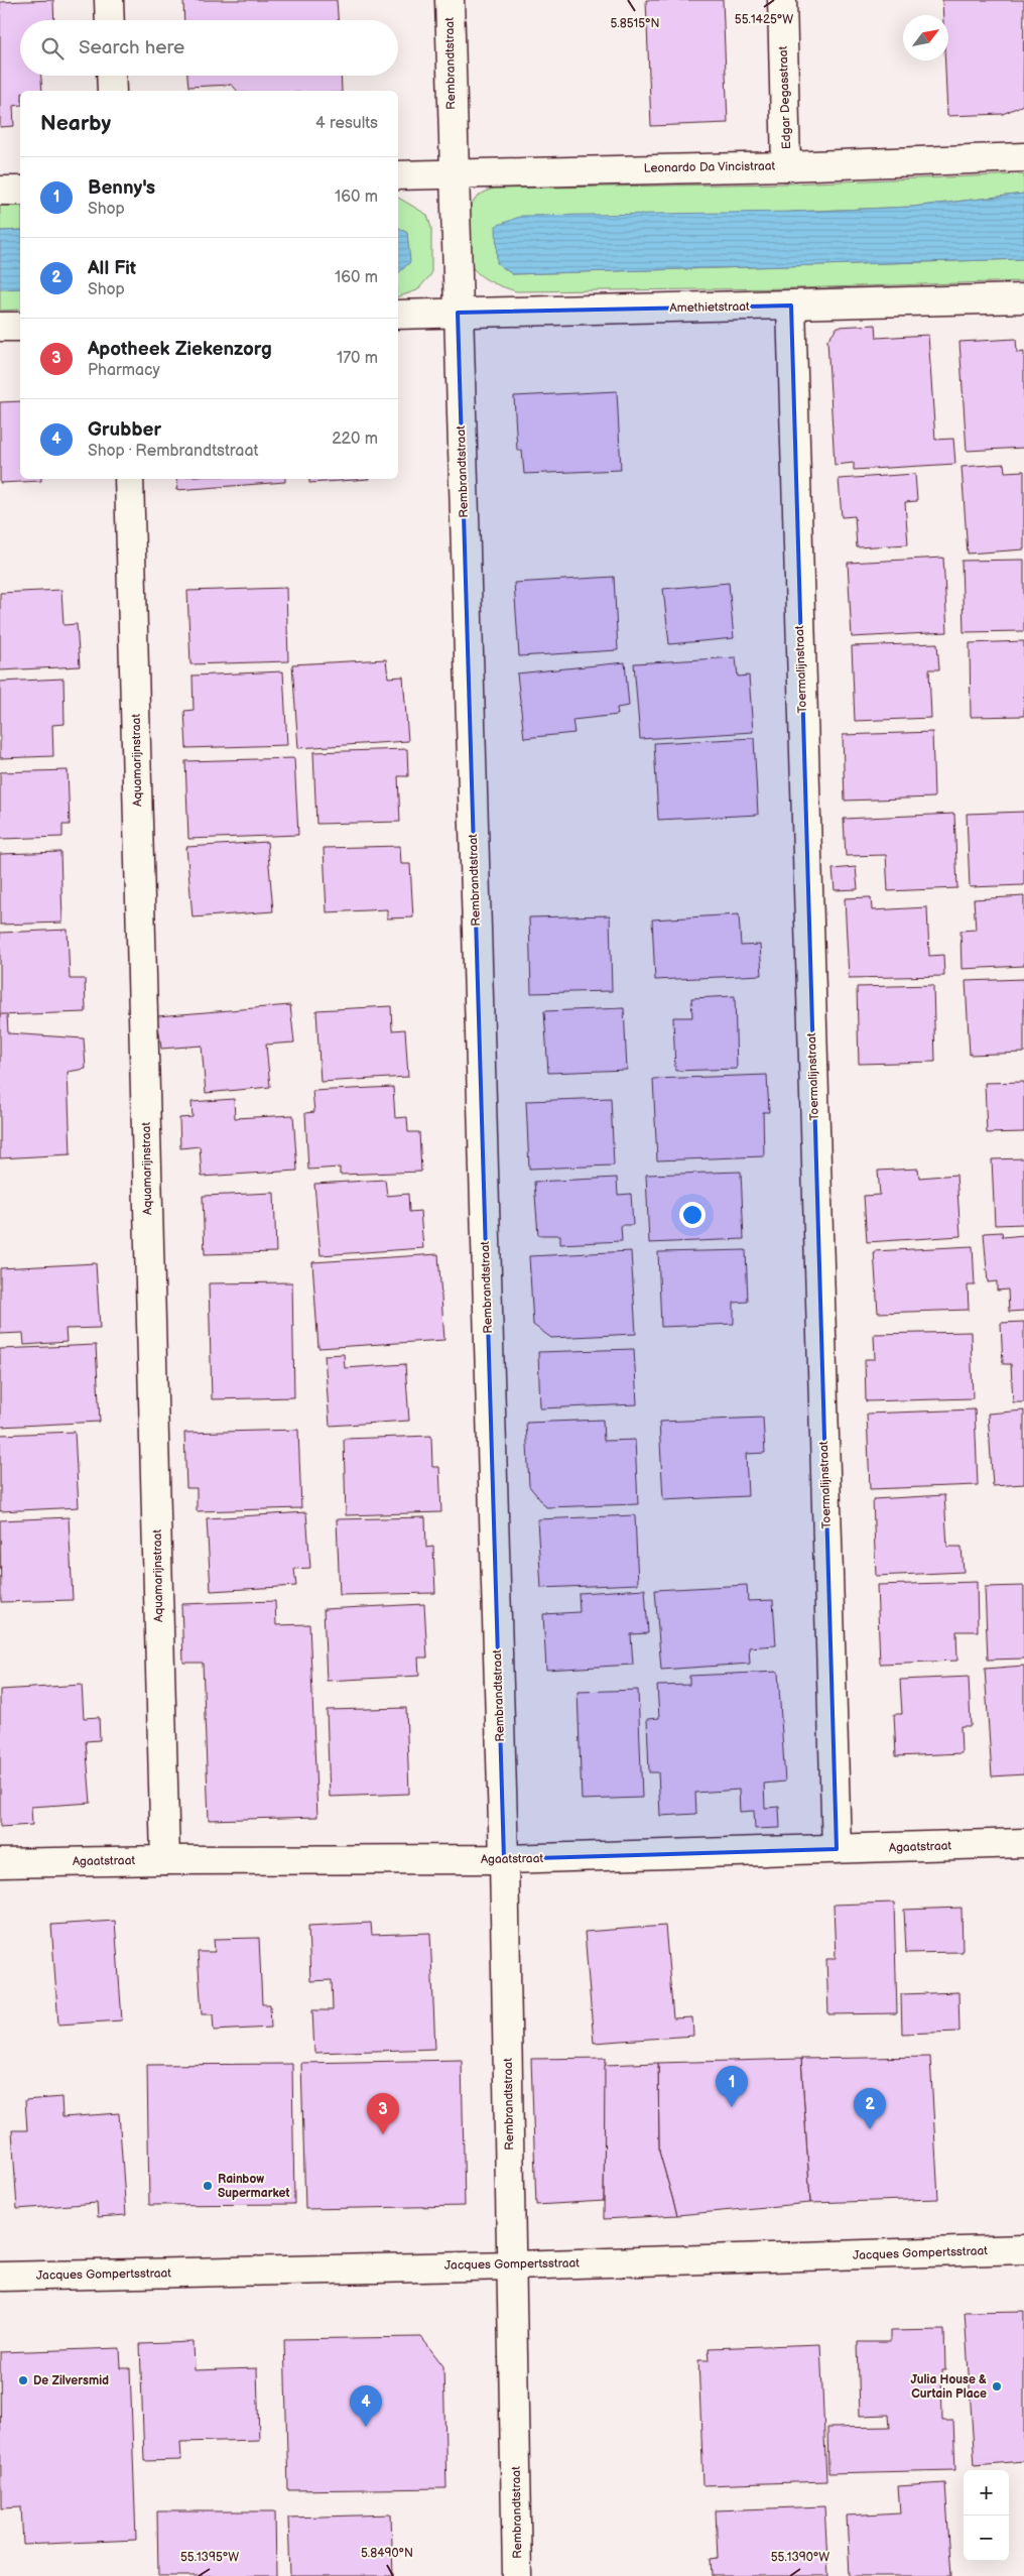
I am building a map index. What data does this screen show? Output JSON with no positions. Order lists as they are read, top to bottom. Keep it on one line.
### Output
{"streets":{"street":["Rembrandtstraat","Edgar Degasstraat","Leonardo Da Vincistraat","Amethietstraat","Toermalijnstraat","Aquamarijnstraat","Agaatstraat","Jacques Gompertsstraat"]},"crossings":[["Rembrandtstraat","Leonardo Da Vincistraat"],["Rembrandtstraat","Amethietstraat"],["Rembrandtstraat","Agaatstraat"],["Rembrandtstraat","Jacques Gompertsstraat"],["Edgar Degasstraat","Leonardo Da Vincistraat"],["Amethietstraat","Toermalijnstraat"],["Toermalijnstraat","Agaatstraat"],["Aquamarijnstraat","Agaatstraat"]],"places":["Rainbow Supermarket","De Zilversmid","Julia House & Curtain Place"],"north":"top right","page":{"search":"Search here","heading":["Nearby","4 results"],"list":[{"mark":"1","name":"Benny's","note":"Shop","value":"160 m"},{"mark":"2","name":"All Fit","note":"Shop","value":"160 m"},{"mark":"3","name":"Apotheek Ziekenzorg","note":"Pharmacy","value":"170 m"},{"mark":"4","name":"Grubber","note":"Shop · Rembrandtstraat","value":"220 m"}],"pins":["1","2","3","4"],"map_buttons":["+","−"]},"coordinates":["55.1425°W","5.8515°N","5.8490°N","55.1395°W","55.1390°W"]}
